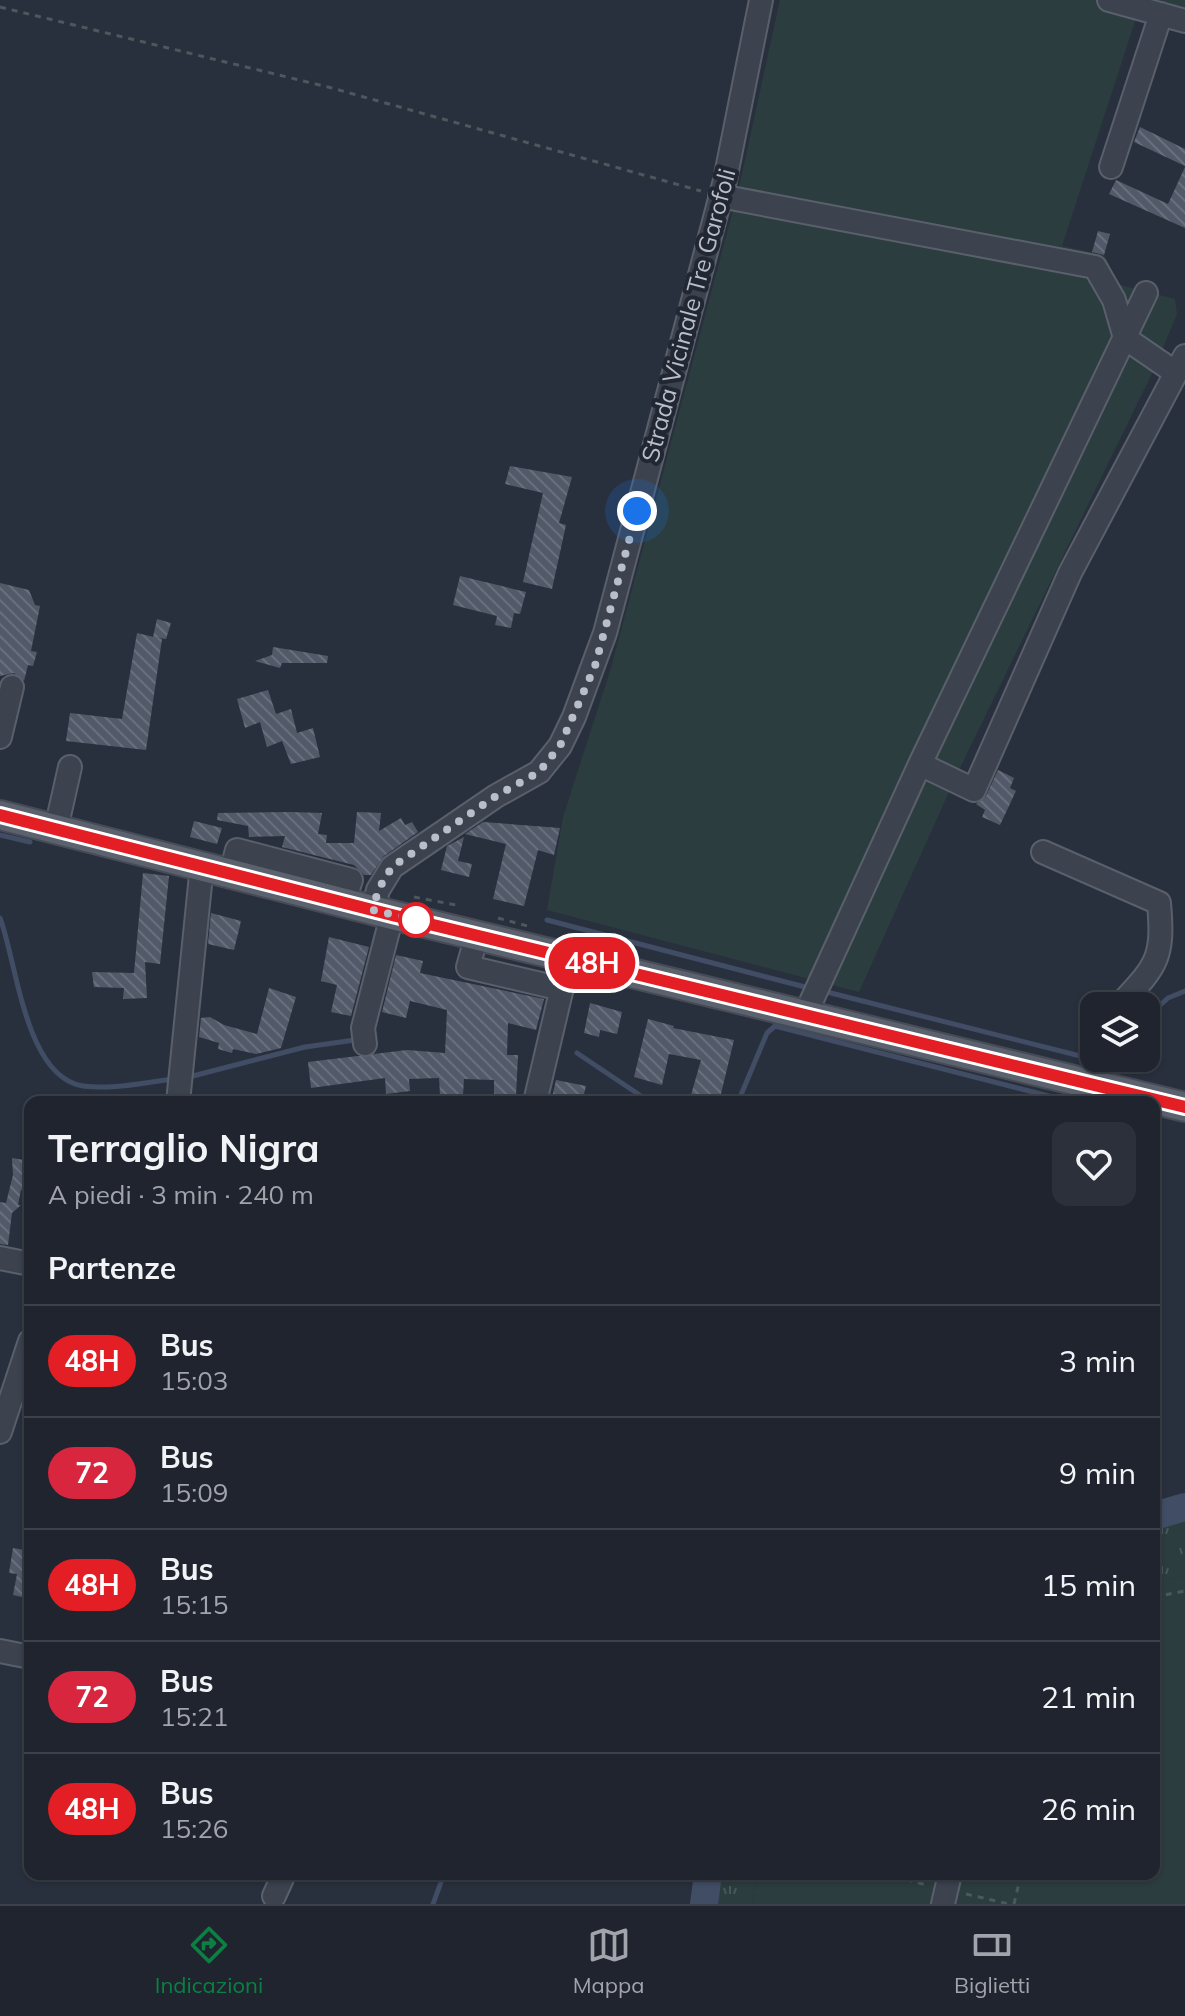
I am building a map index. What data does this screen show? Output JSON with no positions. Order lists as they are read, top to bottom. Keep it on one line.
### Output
{"streets":{"street":["Strada Vicinale Tre Garofoli"]},"lines":["bus line 48H"],"page":{"on_map":"48H","heading":[["Terraglio Nigra","A piedi · 3 min · 240 m"],"Partenze"],"list":[{"mark":"48H","name":"Bus","note":"15:03","value":"3 min"},{"mark":"72","name":"Bus","note":"15:09","value":"9 min"},{"mark":"48H","name":"Bus","note":"15:15","value":"15 min"},{"mark":"72","name":"Bus","note":"15:21","value":"21 min"},{"mark":"48H","name":"Bus","note":"15:26","value":"26 min"}],"tabs":["Indicazioni","Mappa","Biglietti"]}}
